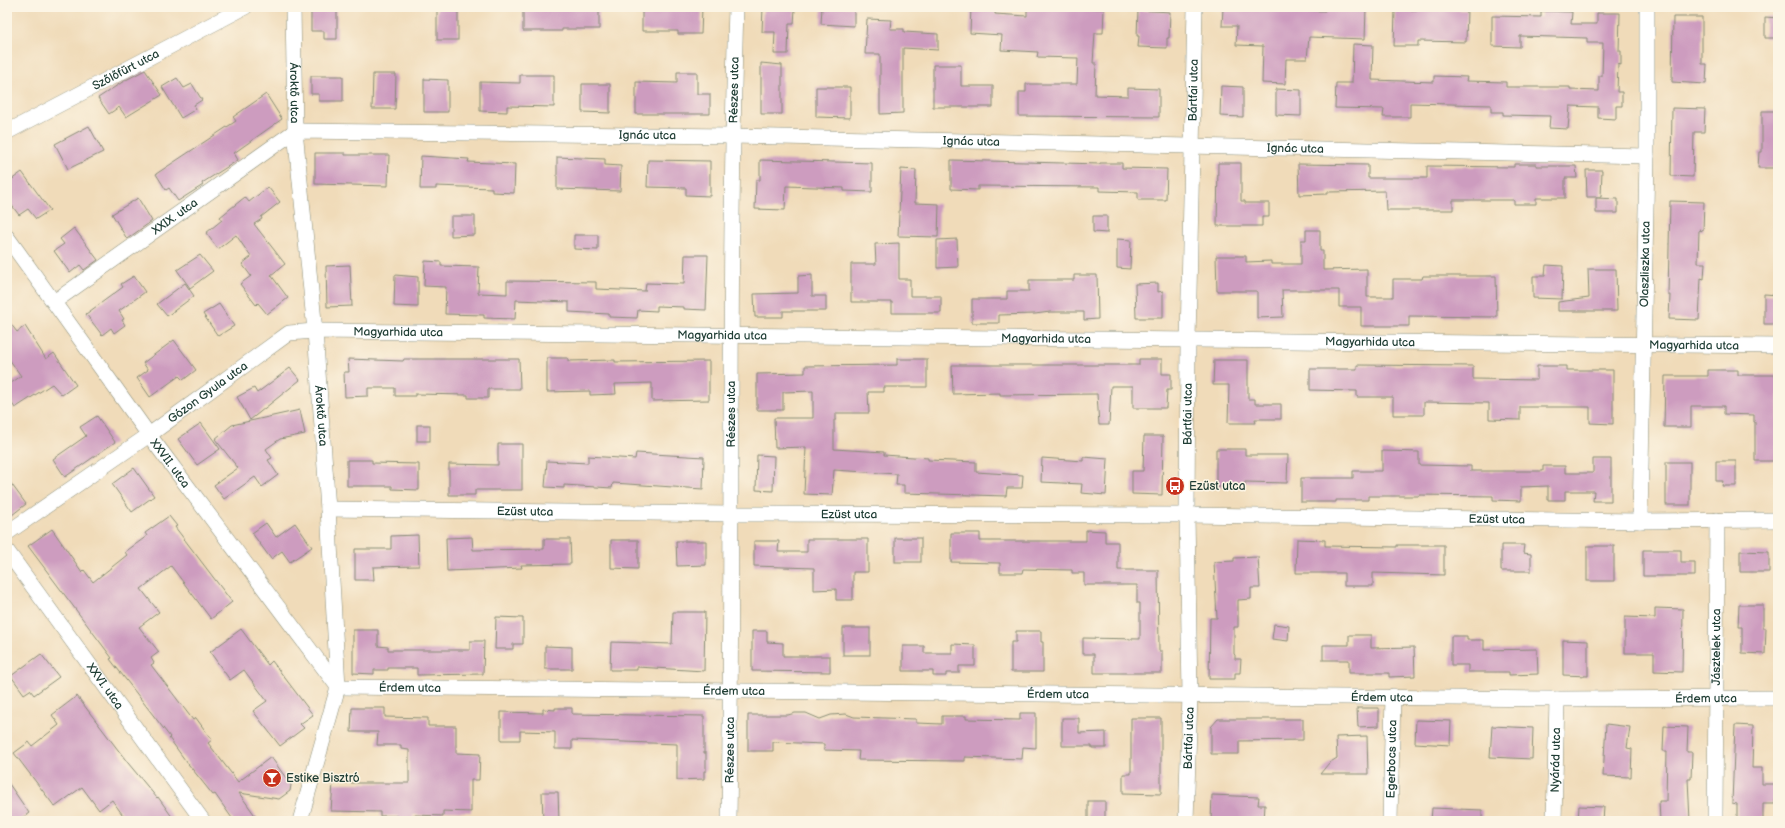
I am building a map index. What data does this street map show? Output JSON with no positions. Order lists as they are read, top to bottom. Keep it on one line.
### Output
{"streets":{"street":["Szőlőfürt utca","Részes utca","Bártfai utca","Ároktő utca","Ignác utca","XXIX. utca","Olaszliszka utca","Magyarhida utca","Gózon Gyula utca","XXVII. utca","Ezüst utca","Jásztelek utca","XXVI. utca","Érdem utca","Egerbocs utca","Nyárád utca"]},"crossings":[["Részes utca","Ignác utca"],["Részes utca","Magyarhida utca"],["Részes utca","Ezüst utca"],["Részes utca","Érdem utca"],["Bártfai utca","Ignác utca"],["Bártfai utca","Magyarhida utca"],["Bártfai utca","Ezüst utca"],["Bártfai utca","Érdem utca"],["Ároktő utca","Ignác utca"],["Ároktő utca","XXIX. utca"],["Ároktő utca","Magyarhida utca"],["Ároktő utca","Gózon Gyula utca"],["Ároktő utca","XXVII. utca"],["Ároktő utca","Ezüst utca"],["Ároktő utca","Érdem utca"],["Ignác utca","XXIX. utca"],["Ignác utca","Olaszliszka utca"],["XXIX. utca","XXVII. utca"],["Olaszliszka utca","Magyarhida utca"],["Olaszliszka utca","Ezüst utca"],["Magyarhida utca","Gózon Gyula utca"],["Gózon Gyula utca","XXVII. utca"],["XXVII. utca","Érdem utca"],["Ezüst utca","Jásztelek utca"],["Jásztelek utca","Érdem utca"],["Érdem utca","Egerbocs utca"],["Érdem utca","Nyárád utca"]],"places":{"bus stop":["Ezüst utca"],"bar":["Estike Bisztró"]}}
